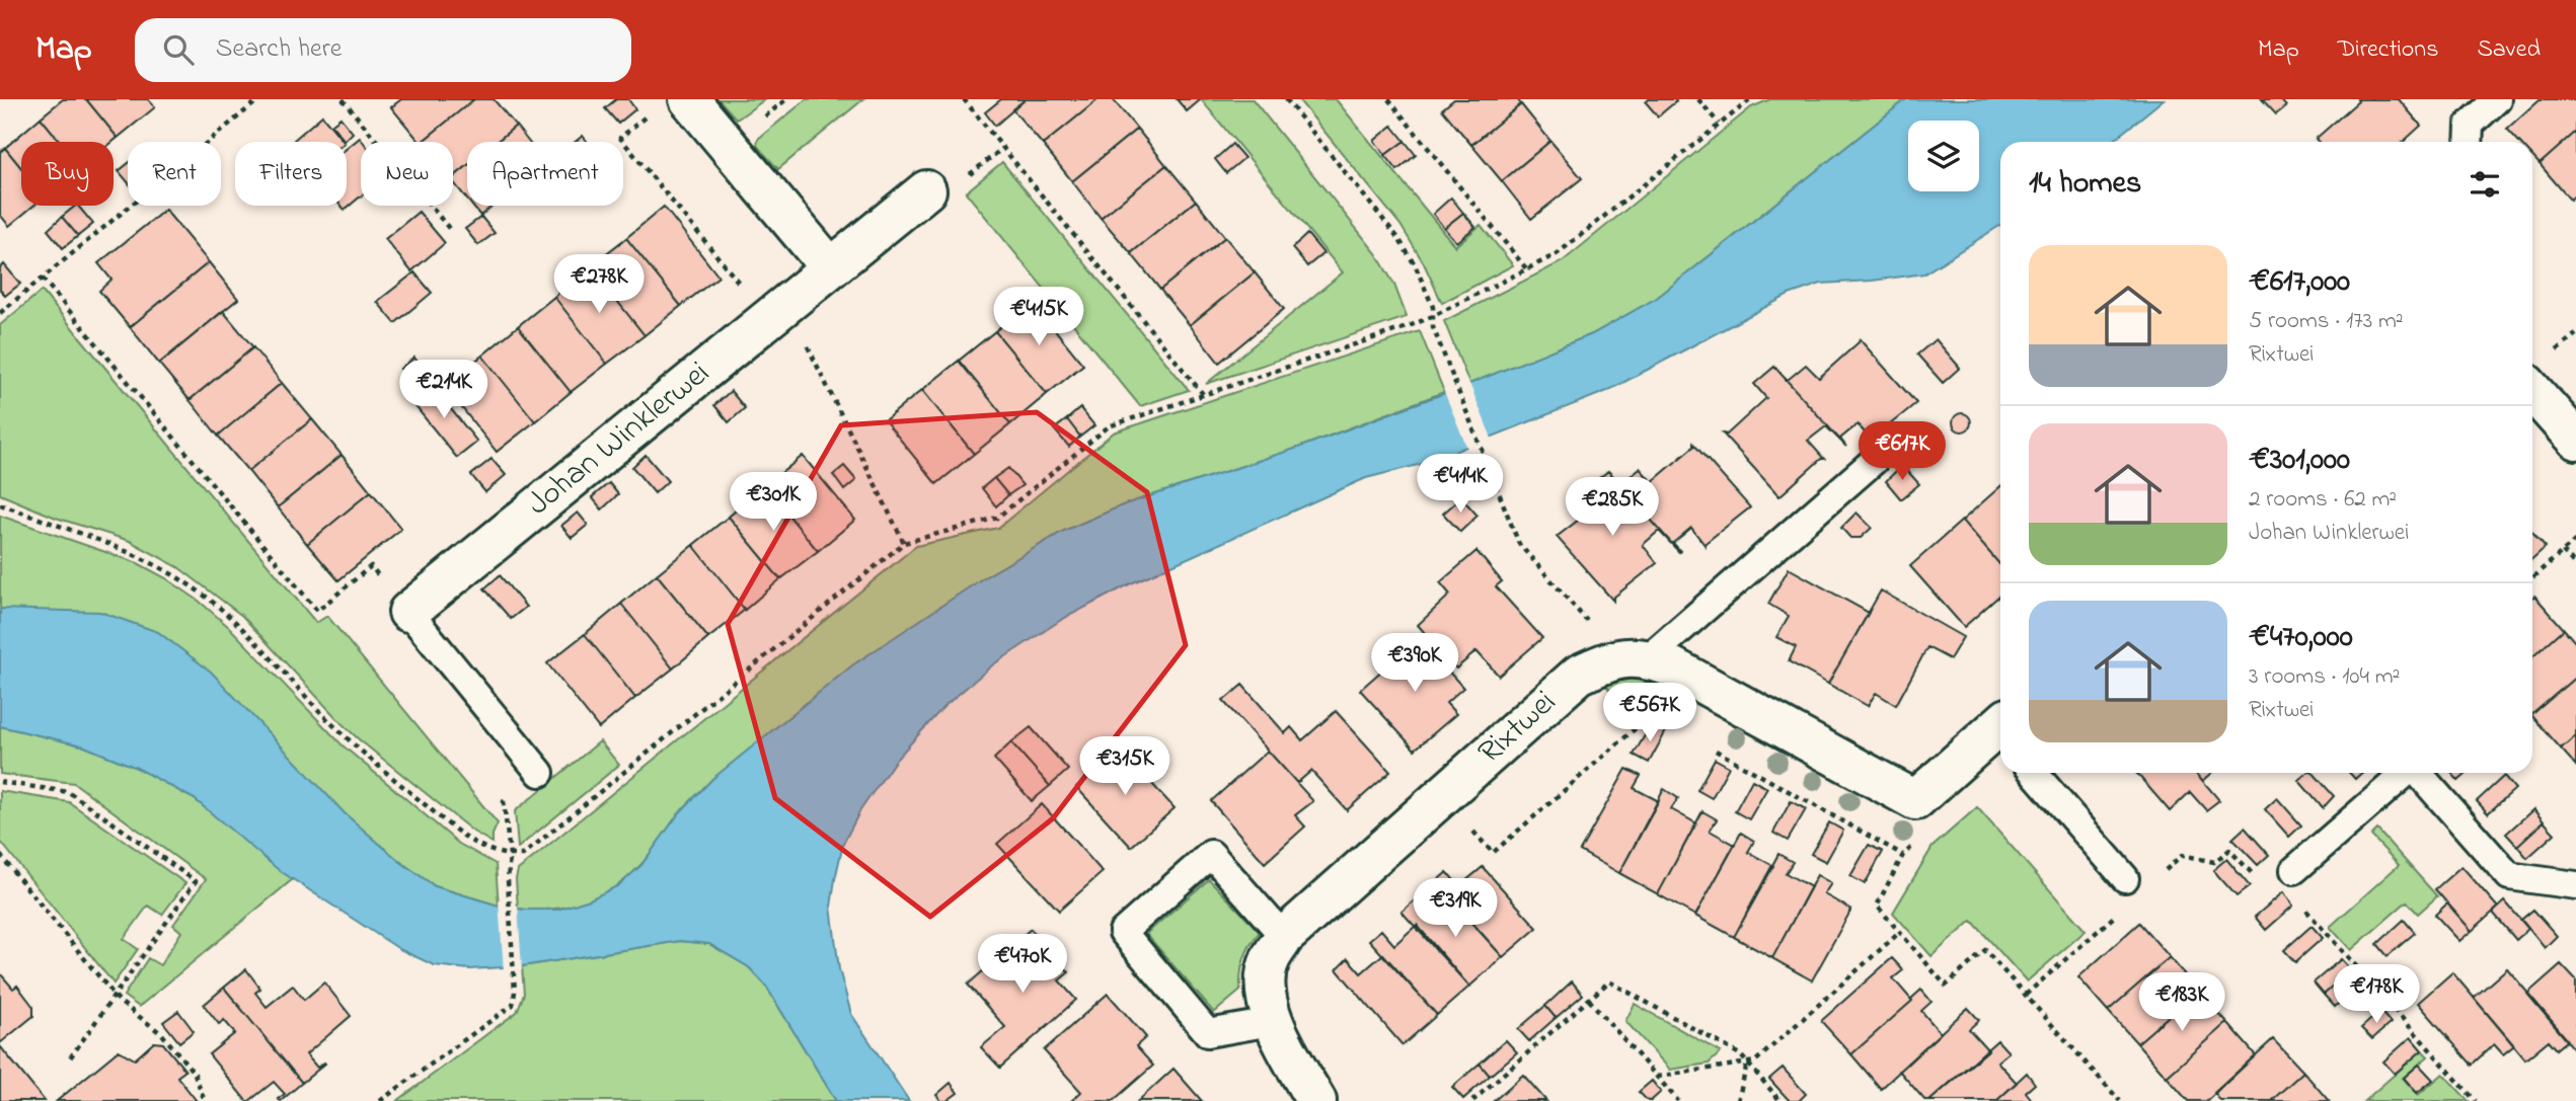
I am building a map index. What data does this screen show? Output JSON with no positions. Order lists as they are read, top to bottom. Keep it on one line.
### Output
{"streets":{"street":["Johan Winklerwei","Rixtwei"]},"page":{"header":"Map","search":"Search here","nav":["Map","Directions","Saved"],"chip":["Buy","Rent","Filters","New","Apartment"],"heading":"14 homes","list":[{"name":"€617,000","note":"5 rooms · 173 m² · Rixtwei"},{"name":"€301,000","note":"2 rooms · 62 m² · Johan Winklerwei"},{"name":"€470,000","note":"3 rooms · 104 m² · Rixtwei"}],"price":["€278K","€415K","€214K","€617K","€414K","€301K","€285K","€390K","€567K","€315K","€319K","€470K","€178K","€183K"]}}
